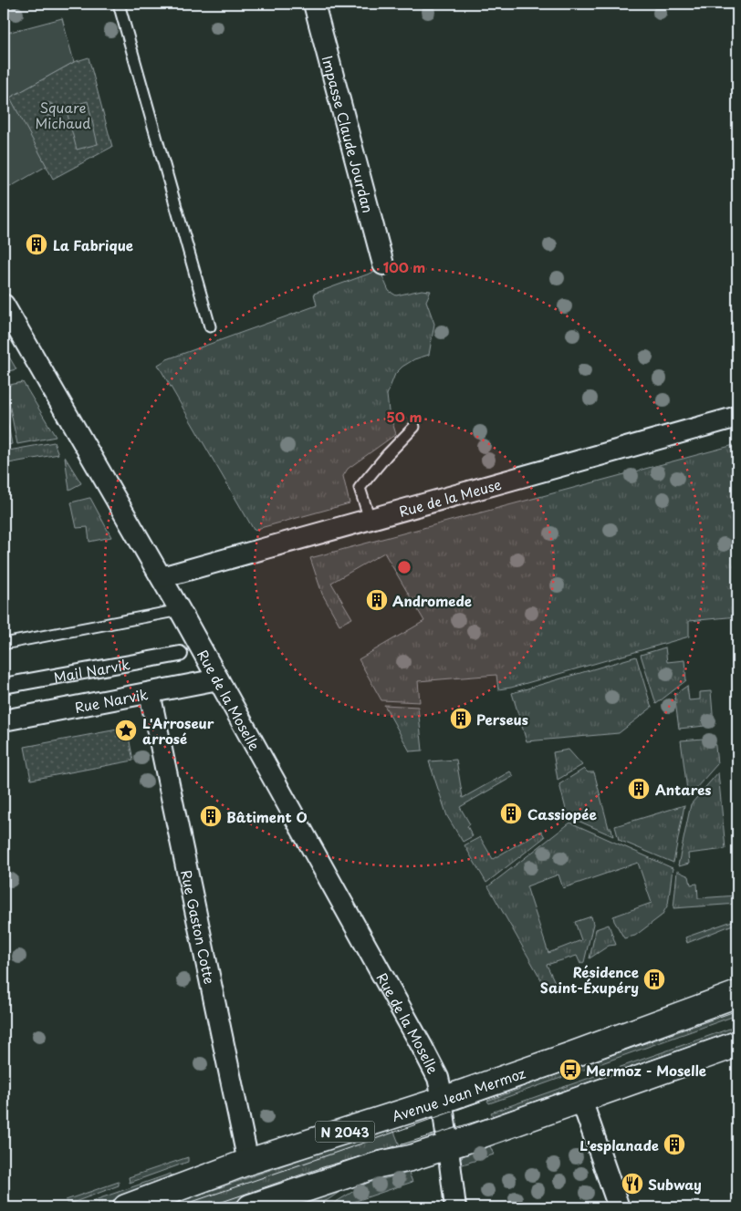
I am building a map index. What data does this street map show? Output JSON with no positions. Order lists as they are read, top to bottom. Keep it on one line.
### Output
{"streets":{"main road":["Avenue Jean Mermoz","N 2043"],"street":["Impasse Claude Jourdan","Rue de la Meuse","Mail Narvik","Rue de la Moselle","Rue Narvik","Rue Gaston Cotte"]},"crossings":[["Rue de la Meuse","Rue de la Moselle"],["Rue de la Moselle","Rue Narvik"],["Rue de la Moselle","Avenue Jean Mermoz"],["Rue Narvik","Rue Gaston Cotte"],["Rue Gaston Cotte","Avenue Jean Mermoz"]],"parks":["Square Michaud"],"places":{"building":["La Fabrique","Andromede","Perseus","Antares","Cassiopée","Bâtiment O","Résidence Saint-Éxupéry","L'esplanade"],"place":["L'Arroseur arrosé"],"bus stop":["Mermoz - Moselle"],"restaurant":["Subway"]},"rings":["100 m","50 m"]}
